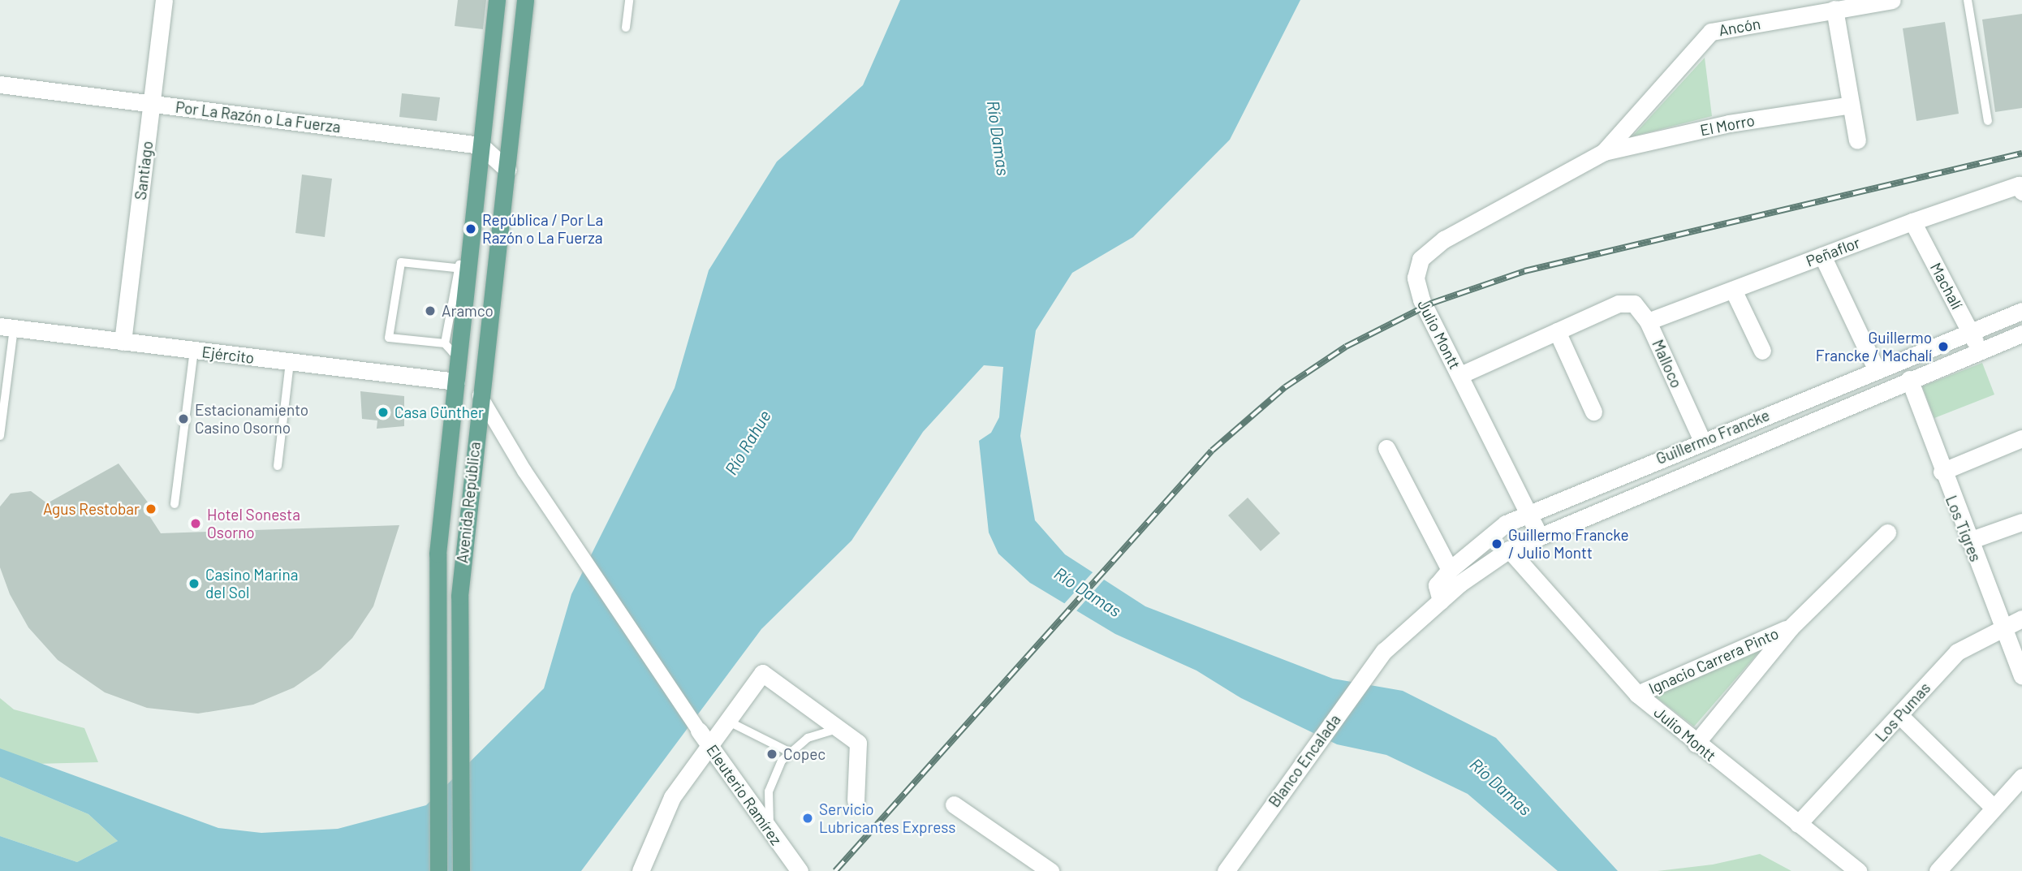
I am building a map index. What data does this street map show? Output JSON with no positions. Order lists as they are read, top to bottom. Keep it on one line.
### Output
{"streets":{"main road":["Avenida República"],"street":["Ancón","Por La Razón o La Fuerza","El Morro","Santiago","Peñaflor","Machalí","Julio Montt","Ejército","Malloco","Guillermo Francke","Los Tigres","Ignacio Carrera Pinto","Los Pumas","Blanco Encalada","Eleuterio Ramírez"]},"crossings":[["Ancón","El Morro"],["Ancón","Julio Montt"],["Por La Razón o La Fuerza","Santiago"],["Por La Razón o La Fuerza","Avenida República"],["El Morro","Julio Montt"],["Santiago","Ejército"],["Peñaflor","Machalí"],["Peñaflor","Malloco"],["Machalí","Guillermo Francke"],["Julio Montt","Guillermo Francke"],["Julio Montt","Ignacio Carrera Pinto"],["Julio Montt","Los Pumas"],["Ejército","Avenida República"],["Malloco","Guillermo Francke"],["Guillermo Francke","Los Tigres"],["Guillermo Francke","Blanco Encalada"],["Los Tigres","Los Pumas"]],"water":["Río Damas","Río Rahue"],"places":["República / Por La Razón o La Fuerza","Aramco","Guillermo Francke / Machalí","Casa Günther","Estacionamiento Casino Osorno","Agus Restobar","Hotel Sonesta Osorno","Guillermo Francke / Julio Montt","Casino Marina del Sol","Copec","Servicio Lubricantes Express"]}
